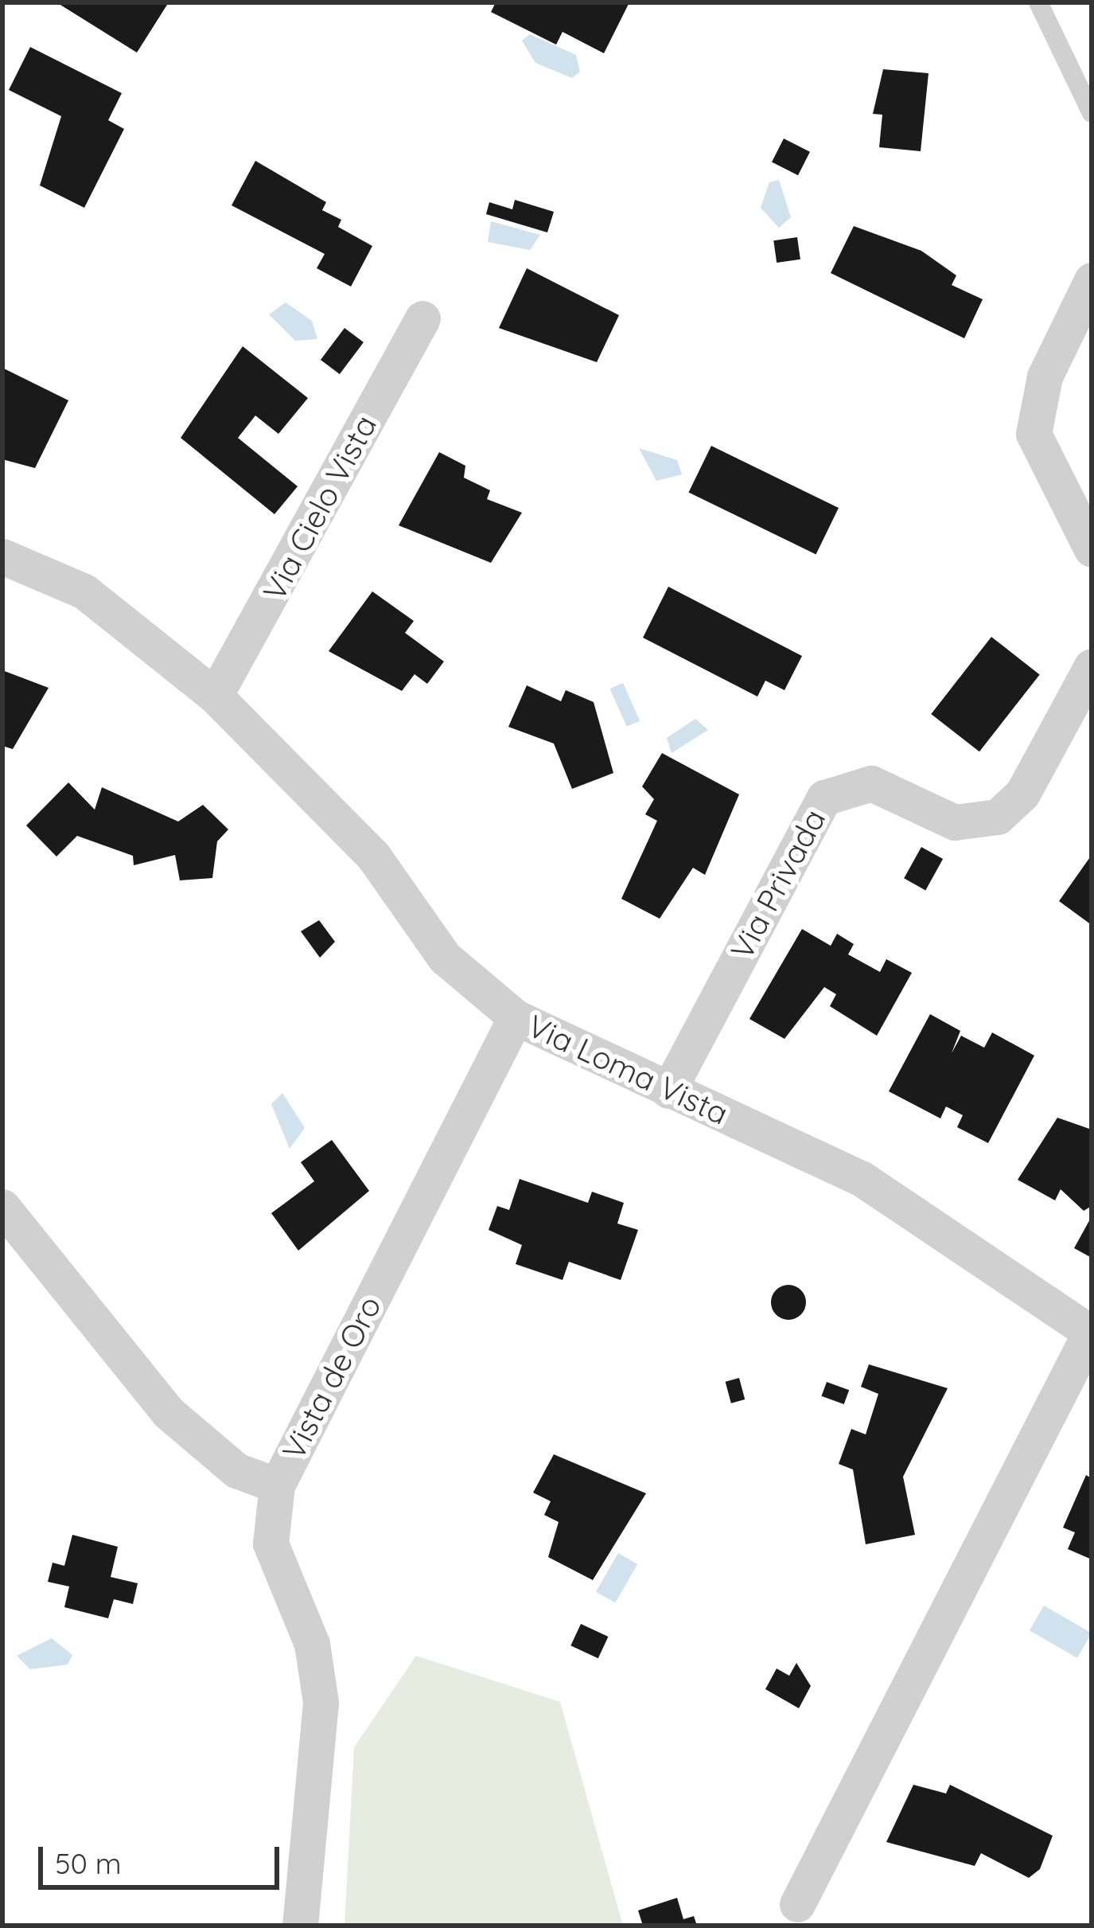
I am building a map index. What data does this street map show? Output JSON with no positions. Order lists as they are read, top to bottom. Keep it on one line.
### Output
{"streets":{"street":["Via Cielo Vista","Via Privada","Via Loma Vista","Vista de Oro"]},"crossings":[["Via Cielo Vista","Via Loma Vista"],["Via Privada","Via Loma Vista"],["Via Loma Vista","Vista de Oro"]],"scale_bar":"50 m"}
